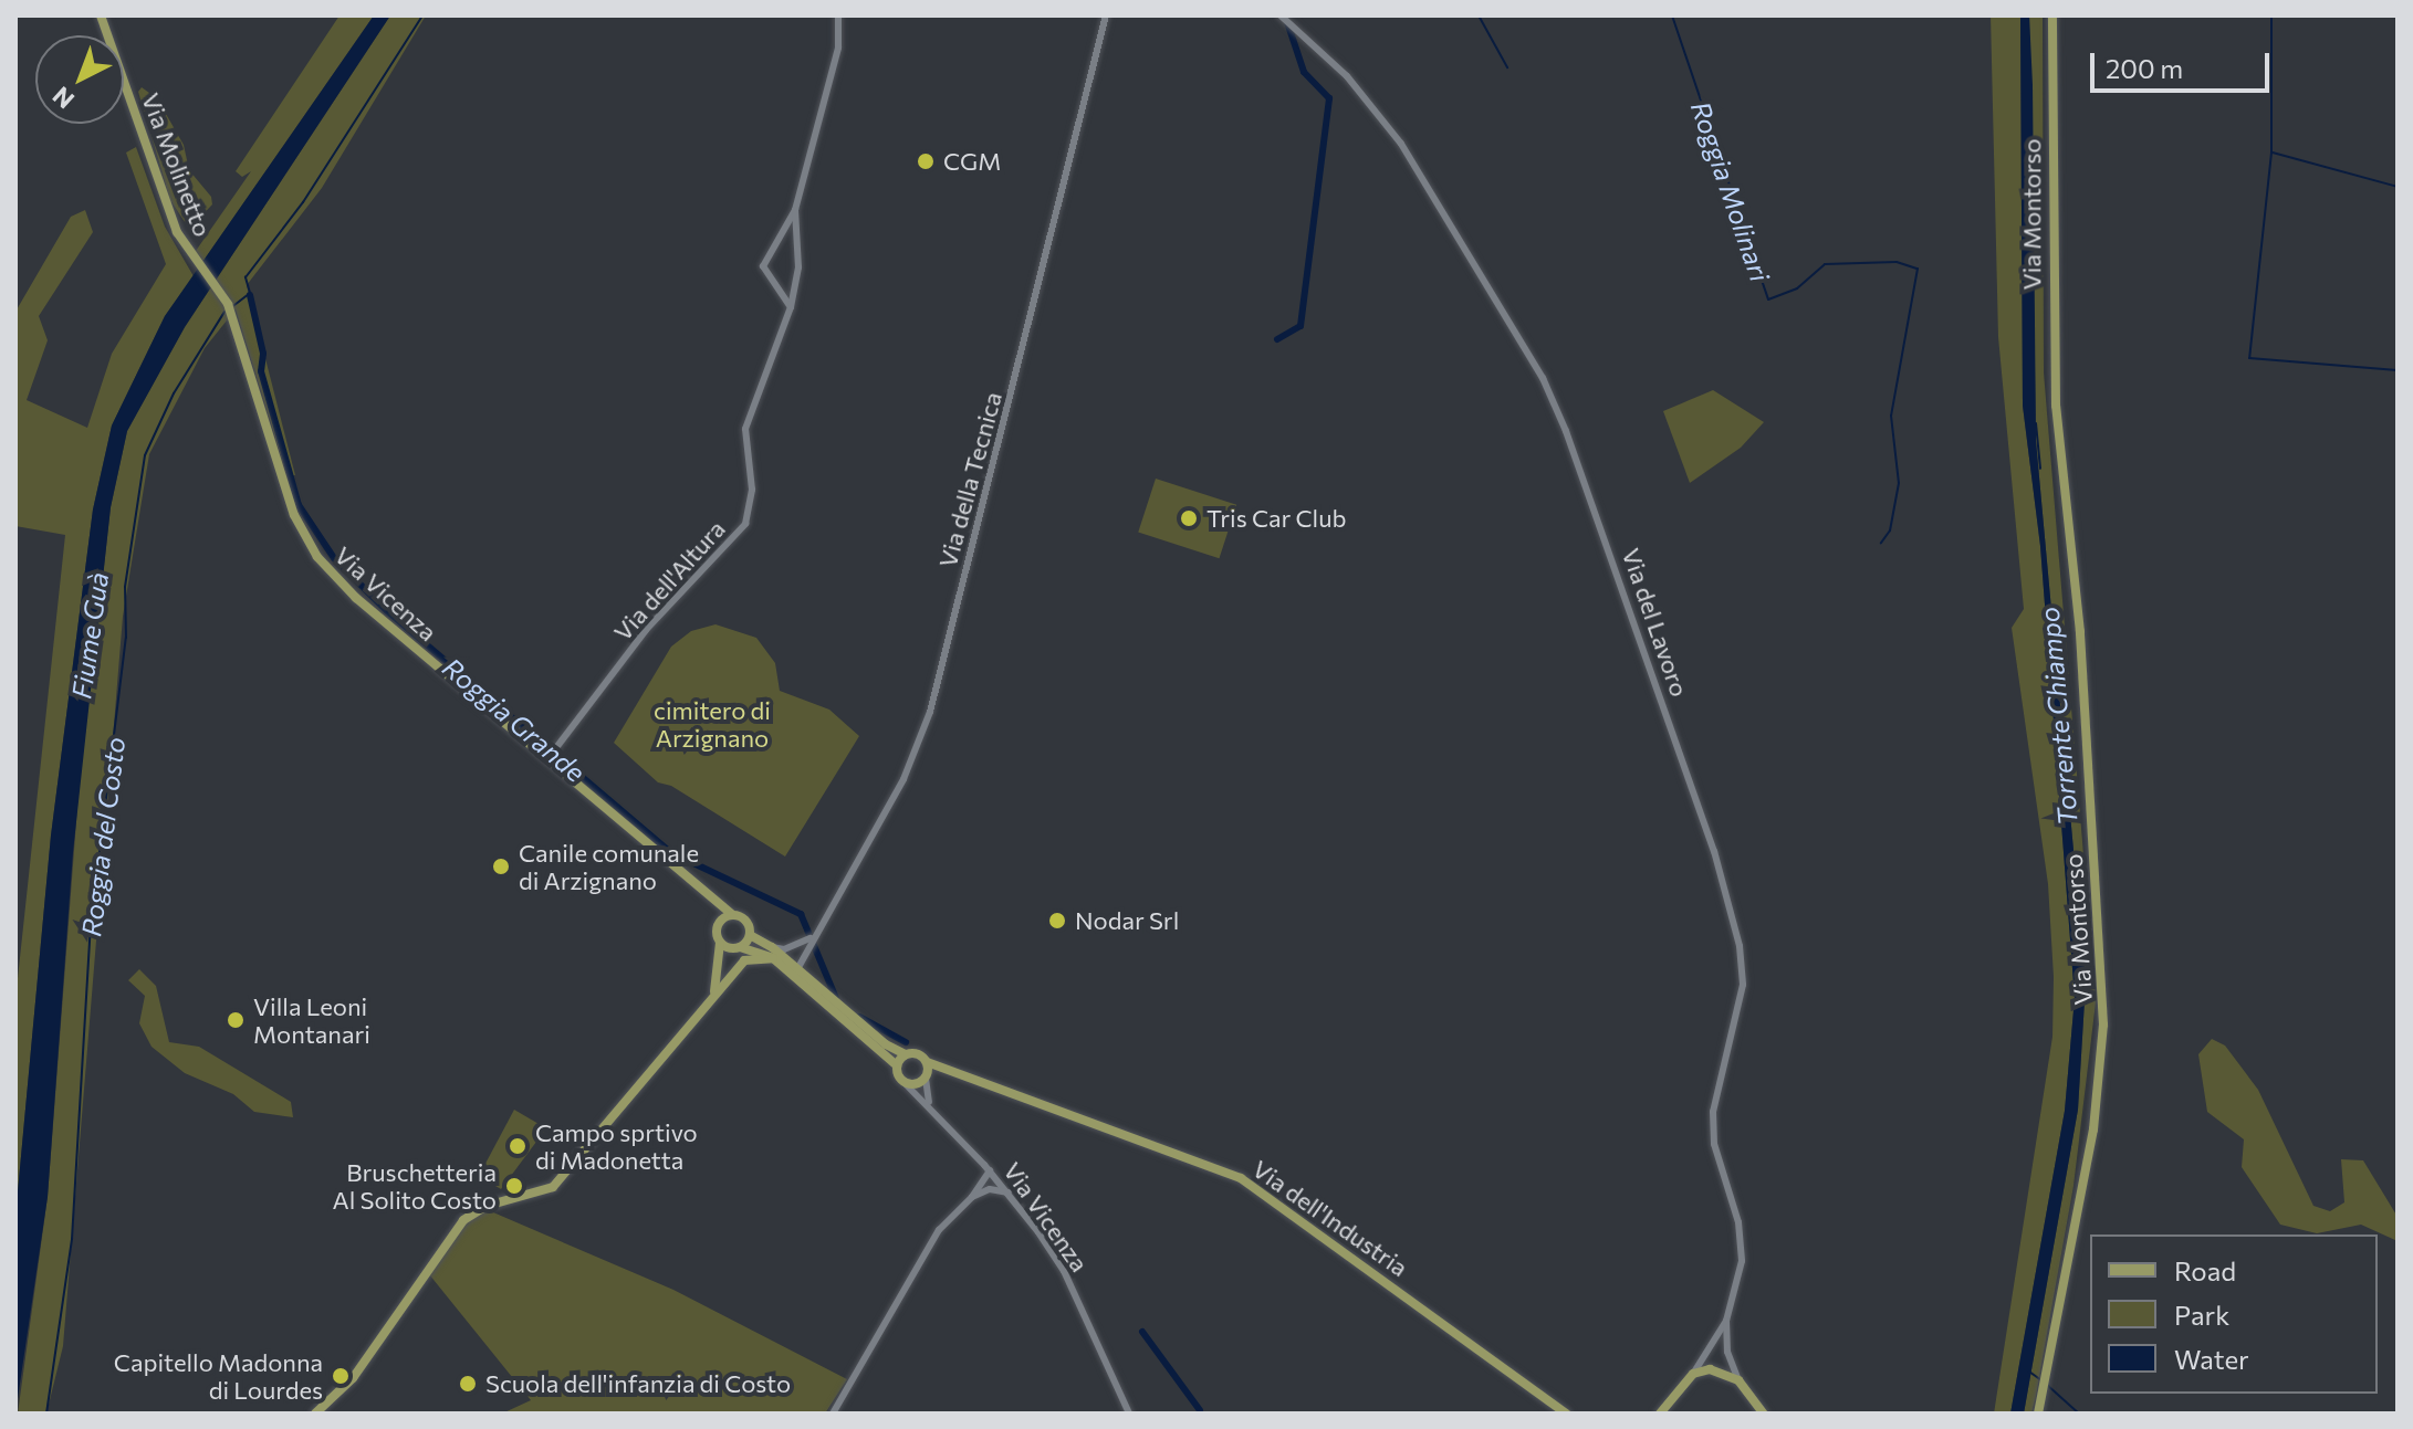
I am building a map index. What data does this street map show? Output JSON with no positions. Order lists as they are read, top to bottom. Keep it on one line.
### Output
{"streets":{"main road":["Via Molinetto","Via Montorso","Via Vicenza","Via dell'Industria"],"street":["Via della Tecnica","Via dell'Altura","Via del Lavoro"]},"crossings":[["Via Molinetto","Via Vicenza"],["Via della Tecnica","Via Vicenza"],["Via dell'Altura","Via Vicenza"],["Via Vicenza","Via dell'Industria"]],"water":["Roggia Molinari","Fiume Guà","Torrente Chiampo","Roggia Grande","Roggia del Costo"],"parks":["cimitero di Arzignano"],"places":["CGM","Tris Car Club","Canile comunale di Arzignano","Nodar Srl","Villa Leoni Montanari","Campo sprtivo di Madonetta","Bruschetteria Al Solito Costo","Capitello Madonna di Lourdes","Scuola dell'infanzia di Costo"],"legend":["Road","Park","Water"],"scale_bar":"200 m","north":"bottom left"}
